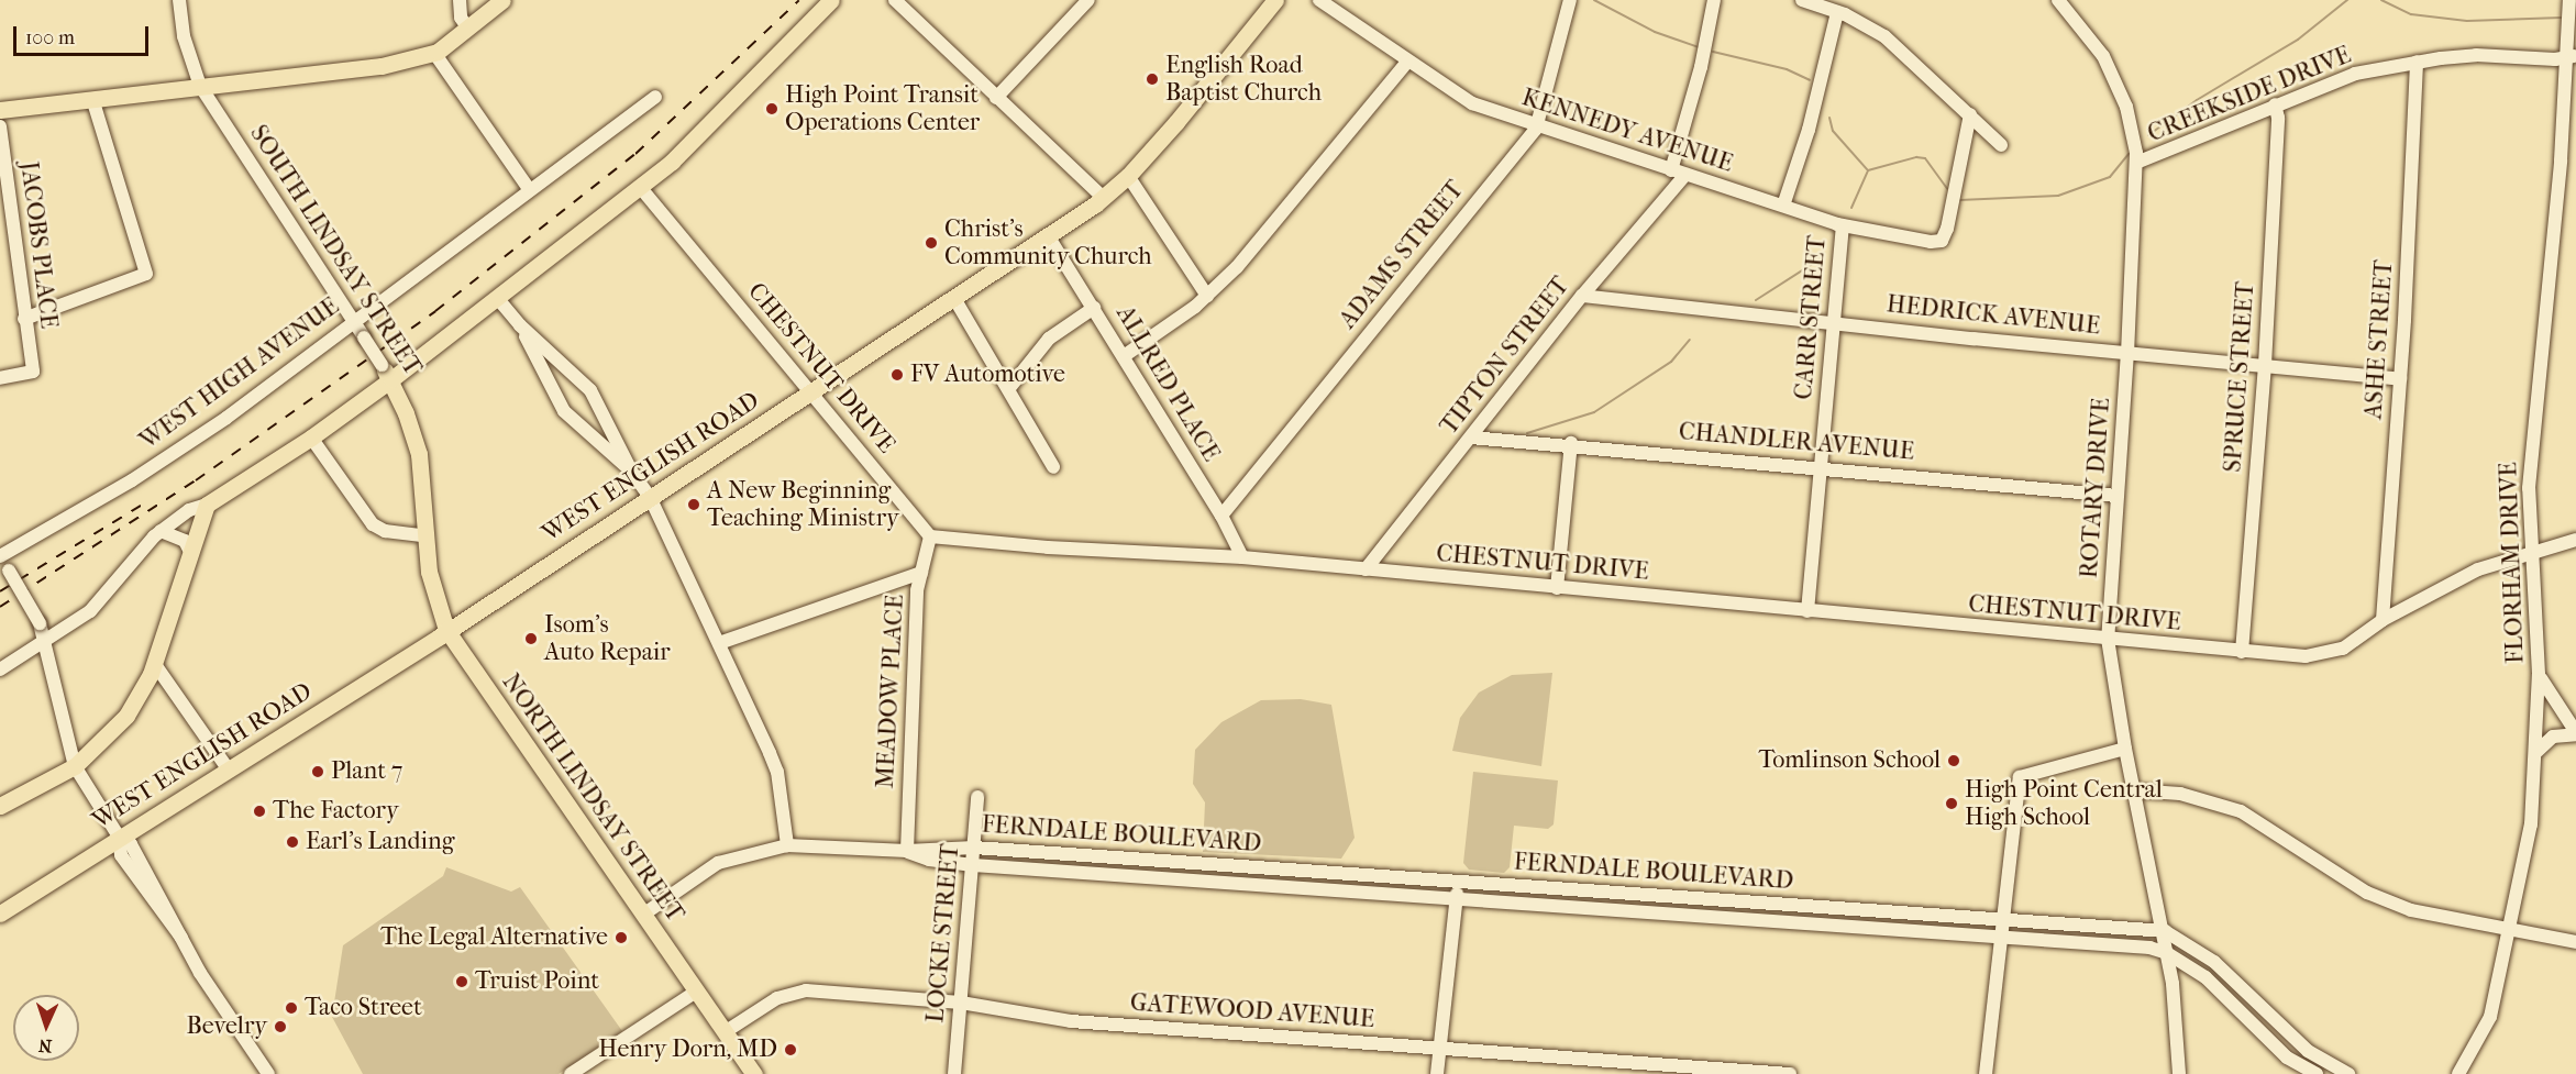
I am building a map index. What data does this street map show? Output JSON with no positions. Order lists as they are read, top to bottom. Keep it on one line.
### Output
{"streets":{"main road":["SOUTH LINDSAY STREET","WEST ENGLISH ROAD","NORTH LINDSAY STREET"],"street":["CREEKSIDE DRIVE","KENNEDY AVENUE","JACOBS PLACE","ADAMS STREET","HEDRICK AVENUE","CARR STREET","ASHE STREET","TIPTON STREET","CHESTNUT DRIVE","WEST HIGH AVENUE","SPRUCE STREET","ALLRED PLACE","CHANDLER AVENUE","ROTARY DRIVE","FLORHAM DRIVE","MEADOW PLACE","FERNDALE BOULEVARD","LOCKE STREET","GATEWOOD AVENUE"]},"crossings":[["CREEKSIDE DRIVE","ASHE STREET"],["CREEKSIDE DRIVE","SPRUCE STREET"],["CREEKSIDE DRIVE","ROTARY DRIVE"],["CREEKSIDE DRIVE","FLORHAM DRIVE"],["KENNEDY AVENUE","ADAMS STREET"],["KENNEDY AVENUE","CARR STREET"],["KENNEDY AVENUE","TIPTON STREET"],["SOUTH LINDSAY STREET","WEST HIGH AVENUE"],["SOUTH LINDSAY STREET","NORTH LINDSAY STREET"],["ADAMS STREET","ALLRED PLACE"],["HEDRICK AVENUE","CARR STREET"],["HEDRICK AVENUE","ASHE STREET"],["HEDRICK AVENUE","TIPTON STREET"],["HEDRICK AVENUE","SPRUCE STREET"],["HEDRICK AVENUE","ROTARY DRIVE"],["CARR STREET","CHESTNUT DRIVE"],["CARR STREET","CHANDLER AVENUE"],["ASHE STREET","CHESTNUT DRIVE"],["TIPTON STREET","CHESTNUT DRIVE"],["TIPTON STREET","CHANDLER AVENUE"],["CHESTNUT DRIVE","SPRUCE STREET"],["CHESTNUT DRIVE","ALLRED PLACE"],["CHESTNUT DRIVE","WEST ENGLISH ROAD"],["CHESTNUT DRIVE","ROTARY DRIVE"],["CHESTNUT DRIVE","FLORHAM DRIVE"],["CHESTNUT DRIVE","MEADOW PLACE"],["ALLRED PLACE","WEST ENGLISH ROAD"],["CHANDLER AVENUE","ROTARY DRIVE"],["WEST ENGLISH ROAD","NORTH LINDSAY STREET"],["ROTARY DRIVE","FERNDALE BOULEVARD"],["MEADOW PLACE","FERNDALE BOULEVARD"],["NORTH LINDSAY STREET","FERNDALE BOULEVARD"],["NORTH LINDSAY STREET","GATEWOOD AVENUE"],["FERNDALE BOULEVARD","LOCKE STREET"],["LOCKE STREET","GATEWOOD AVENUE"]],"places":["English Road Baptist Church","High Point Transit Operations Center","Christ's Community Church","FV Automotive","A New Beginning Teaching Ministry","Isom's Auto Repair","Tomlinson School","Plant 7","High Point Central High School","The Factory","Earl's Landing","The Legal Alternative","Truist Point","Taco Street","Bevelry","Henry Dorn, MD"],"scale_bar":"100 m","north":"bottom"}
